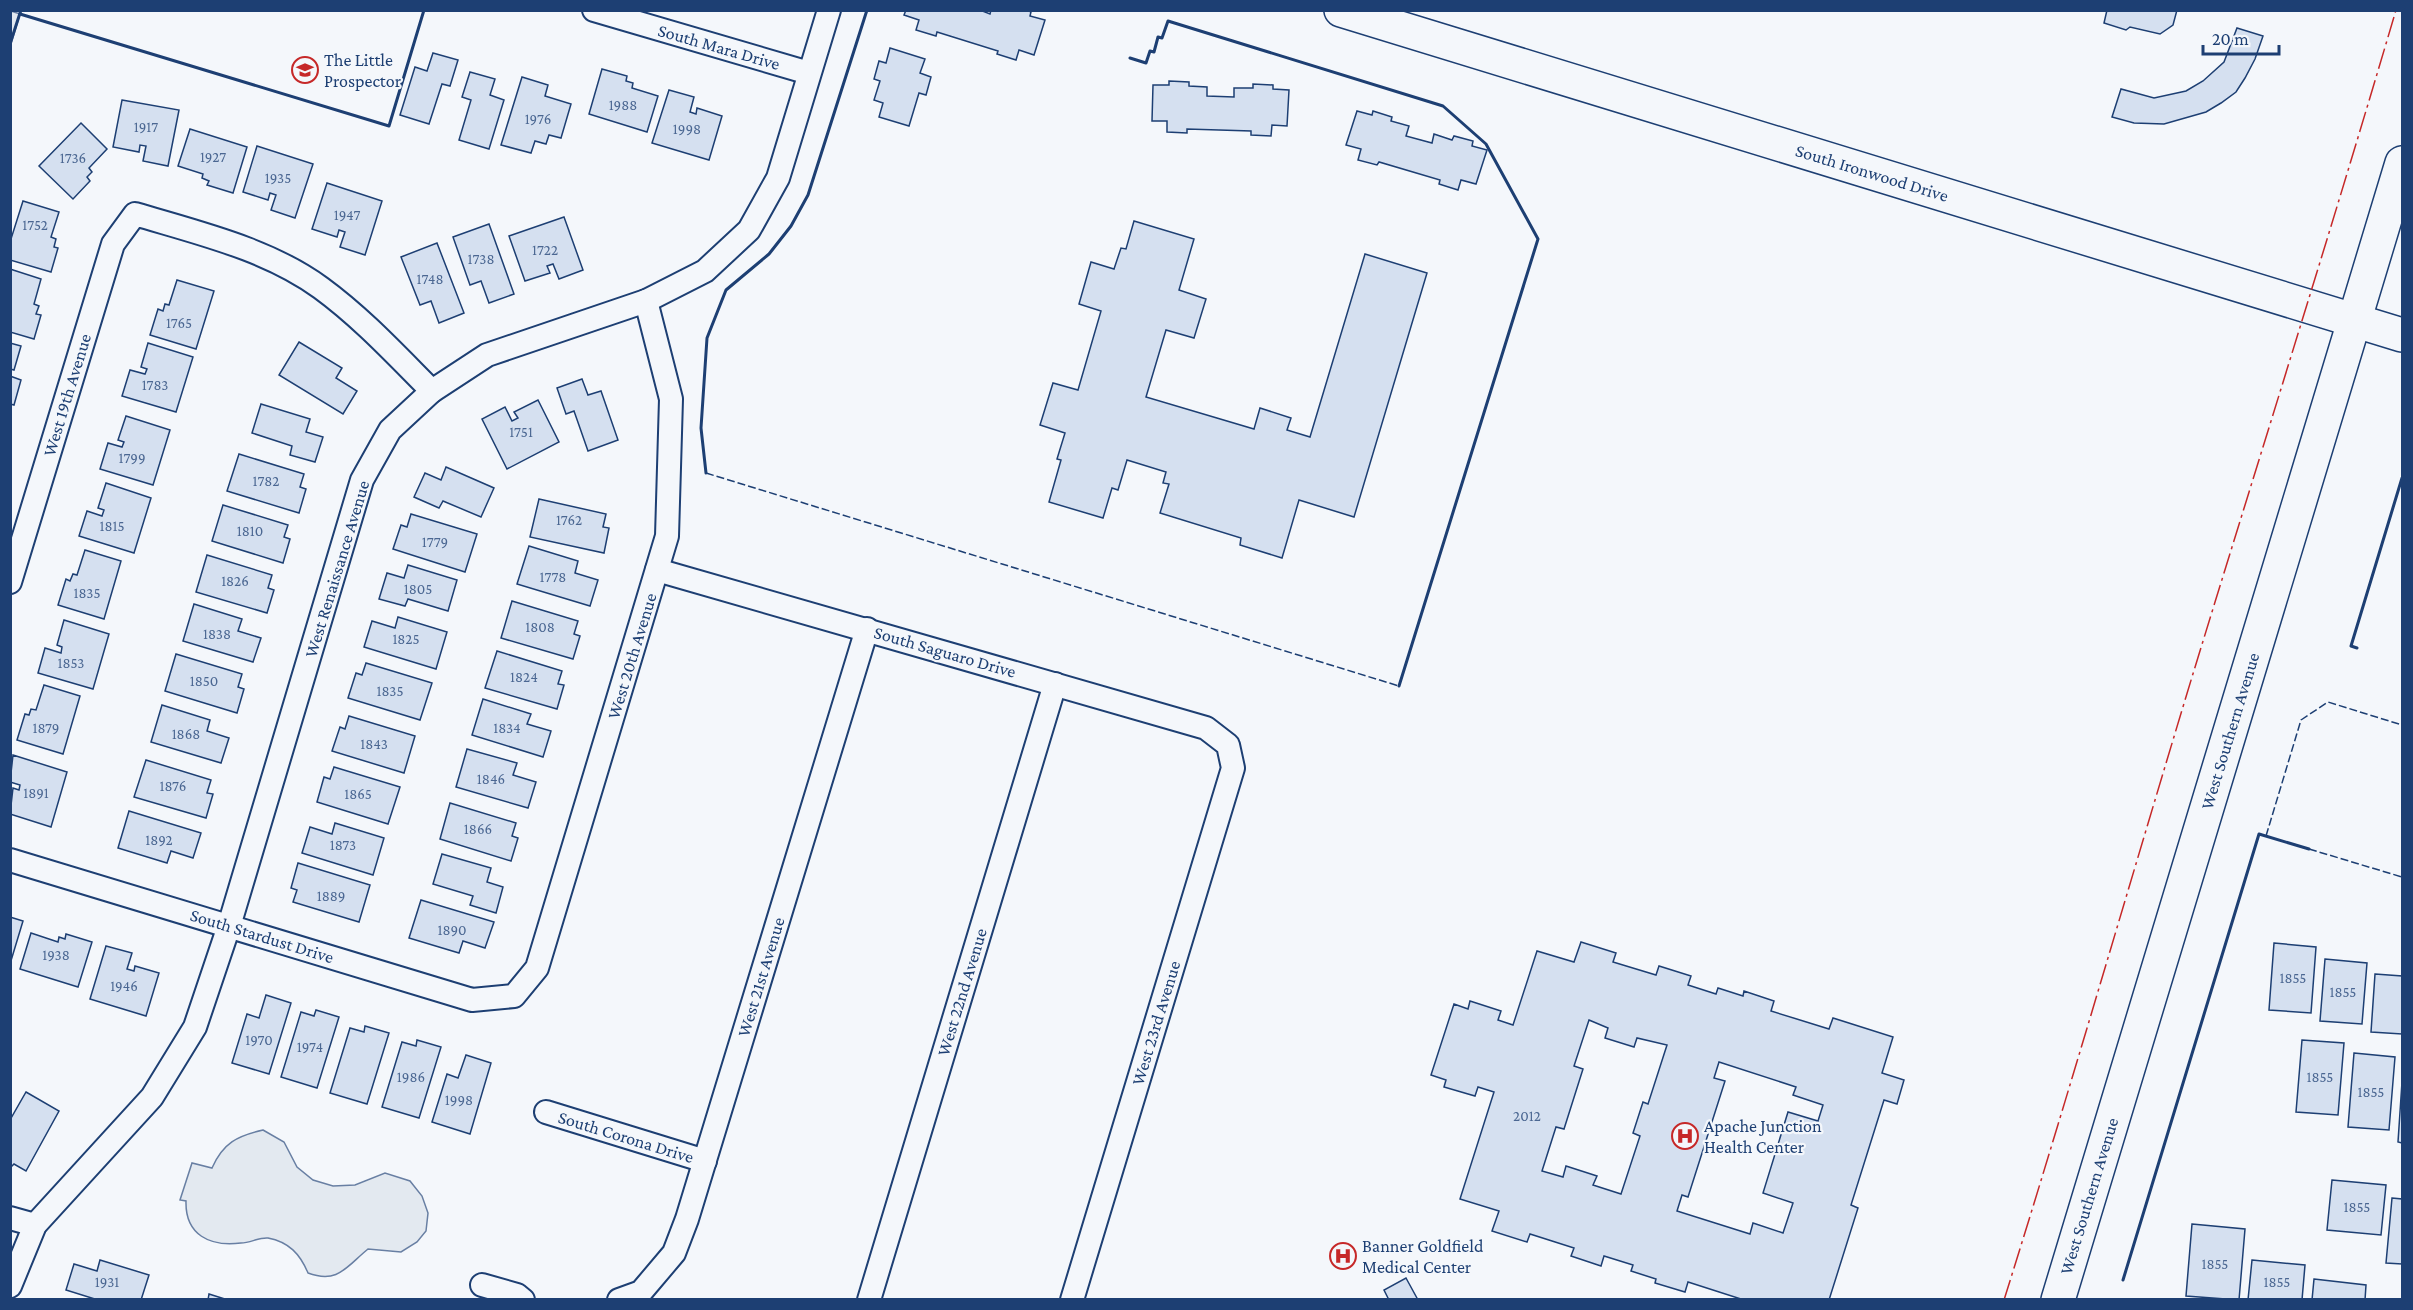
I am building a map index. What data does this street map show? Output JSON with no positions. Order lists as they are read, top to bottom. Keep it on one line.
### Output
{"streets":{"main road":["South Ironwood Drive","West Southern Avenue"],"street":["South Mara Drive","West 19th Avenue","West Renaissance Avenue","South Saguaro Drive","West 20th Avenue","South Stardust Drive","West 21st Avenue","West 22nd Avenue","West 23rd Avenue","South Corona Drive"]},"crossings":[["South Mara Drive","West Renaissance Avenue"],["South Ironwood Drive","West Southern Avenue"],["West 19th Avenue","West Renaissance Avenue"],["West Renaissance Avenue","West 20th Avenue"],["West Renaissance Avenue","South Stardust Drive"],["South Saguaro Drive","West 20th Avenue"],["South Saguaro Drive","West 21st Avenue"],["South Saguaro Drive","West 22nd Avenue"],["South Saguaro Drive","West 23rd Avenue"],["West 20th Avenue","South Stardust Drive"],["West 21st Avenue","South Corona Drive"]],"places":{"school or university":["The Little Prospector"],"hospital":["Apache Junction Health Center","Banner Goldfield Medical Center"]},"house_numbers":["1988","1976","1917","1998","1927","1736","1935","1947","1752","1722","1738","1748","1765","1783","1751","1799","1782","1762","1815","1810","1779","1778","1826","1805","1835","1808","1838","1825","1853","1824","1850","1835","1879","1834","1868","1843","1846","1876","1891","1865","1866","1892","1873","1889","1890","1938","1855","1946","1855","1970","1974","1986","1855","1855","1998","2012","1855","1855","1931","1855"],"scale_bar":"20 m"}
